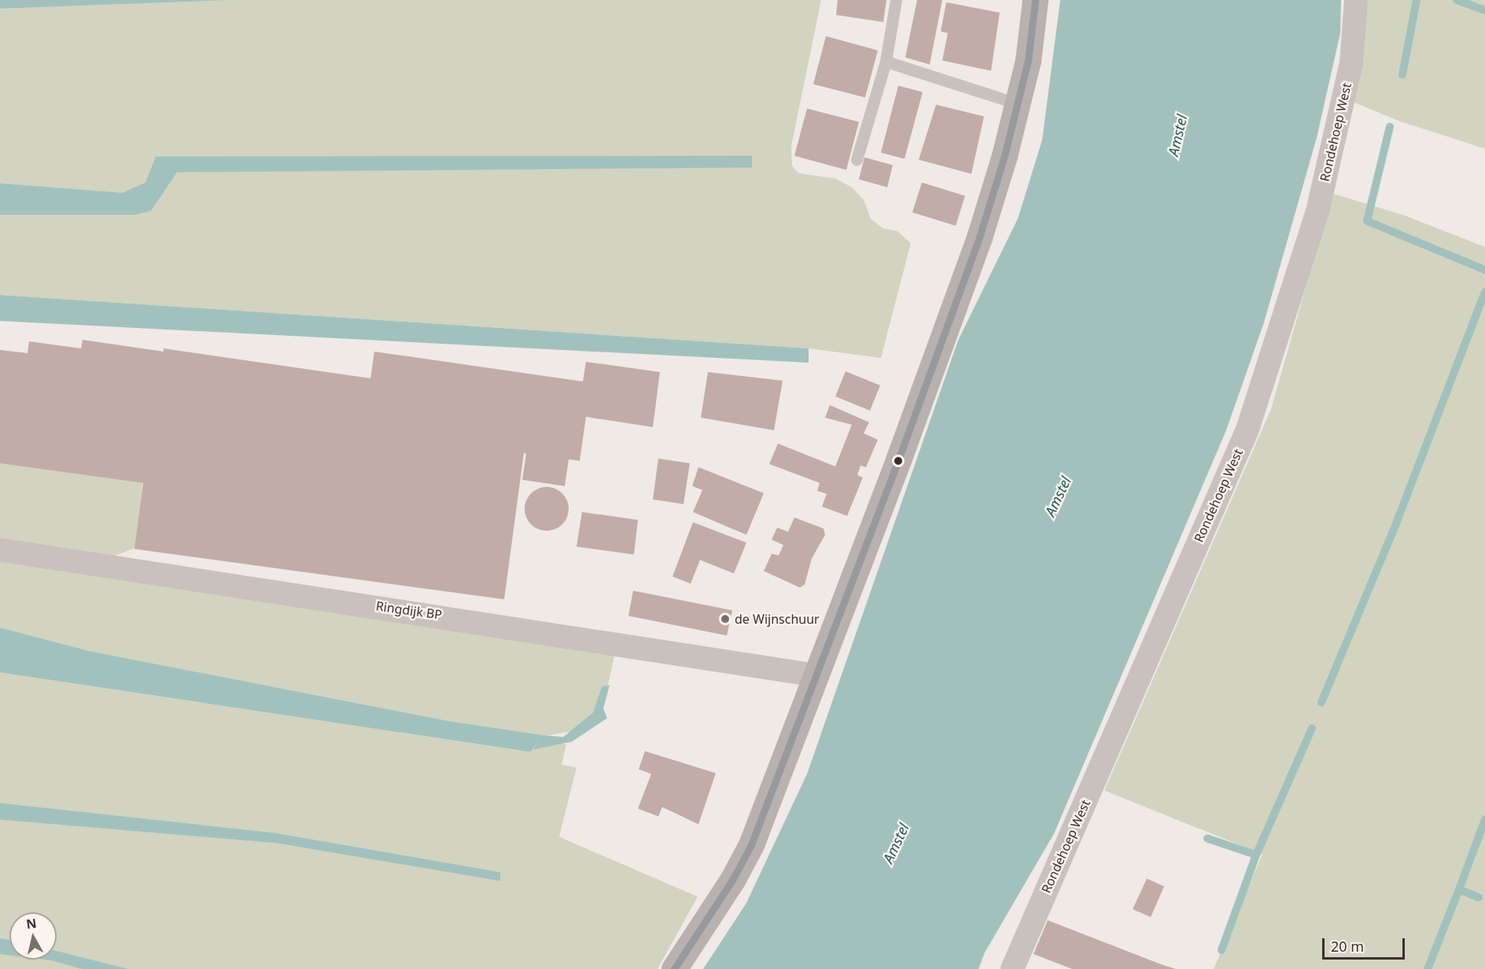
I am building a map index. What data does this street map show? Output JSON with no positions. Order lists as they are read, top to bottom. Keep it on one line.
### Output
{"streets":{"street":["Rondehoep West","Ringdijk BP"]},"water":["Amstel"],"places":["de Wijnschuur"],"scale_bar":"20 m","north":"top"}
